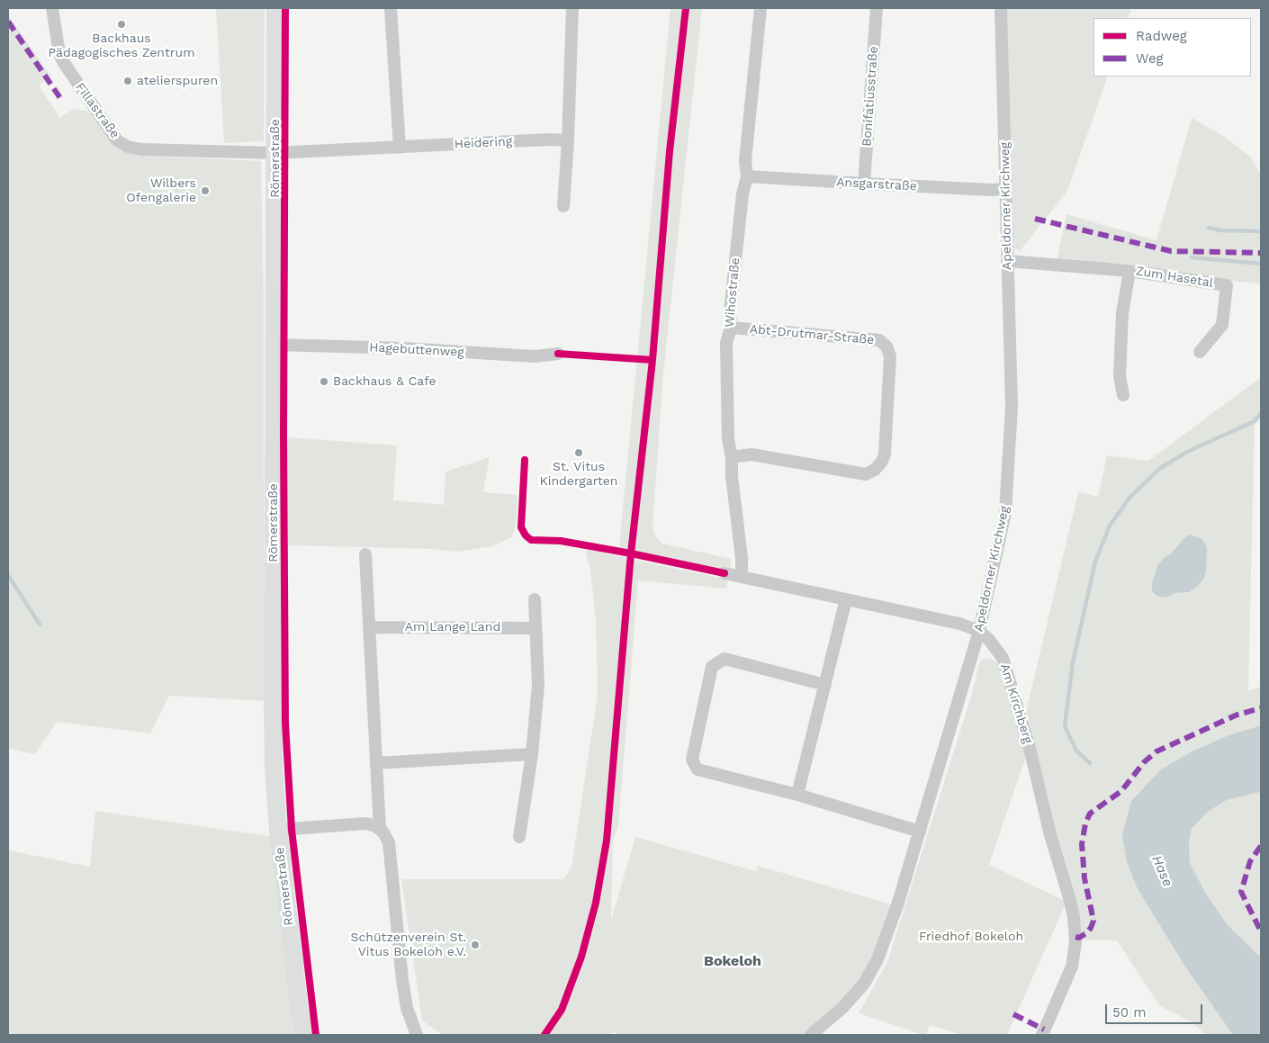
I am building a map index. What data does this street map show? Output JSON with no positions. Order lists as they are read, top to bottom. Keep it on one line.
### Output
{"streets":{"street":["Bonifatiusstraße","Fillastraße","Heidering","Römerstraße","Ansgarstraße","Apeldorner Kirchweg","Zum Hasetal","Wihostraße","Abt-Drutmar-Straße","Hagebuttenweg","Am Lange Land","Am Kirchberg"]},"crossings":[["Bonifatiusstraße","Ansgarstraße"],["Fillastraße","Heidering"],["Fillastraße","Römerstraße"],["Heidering","Römerstraße"],["Römerstraße","Hagebuttenweg"],["Ansgarstraße","Apeldorner Kirchweg"],["Ansgarstraße","Wihostraße"],["Apeldorner Kirchweg","Zum Hasetal"],["Apeldorner Kirchweg","Am Kirchberg"],["Wihostraße","Abt-Drutmar-Straße"],["Wihostraße","Am Kirchberg"]],"districts":["Bokeloh"],"water":["Hase"],"parks":["Friedhof Bokeloh"],"places":["Backhaus Pädagogisches Zentrum","atelierspuren","Wilbers Ofengalerie","Backhaus & Cafe","St. Vitus Kindergarten","Schützenverein St. Vitus Bokeloh e.V."],"legend":["Radweg","Weg"],"scale_bar":"50 m"}
